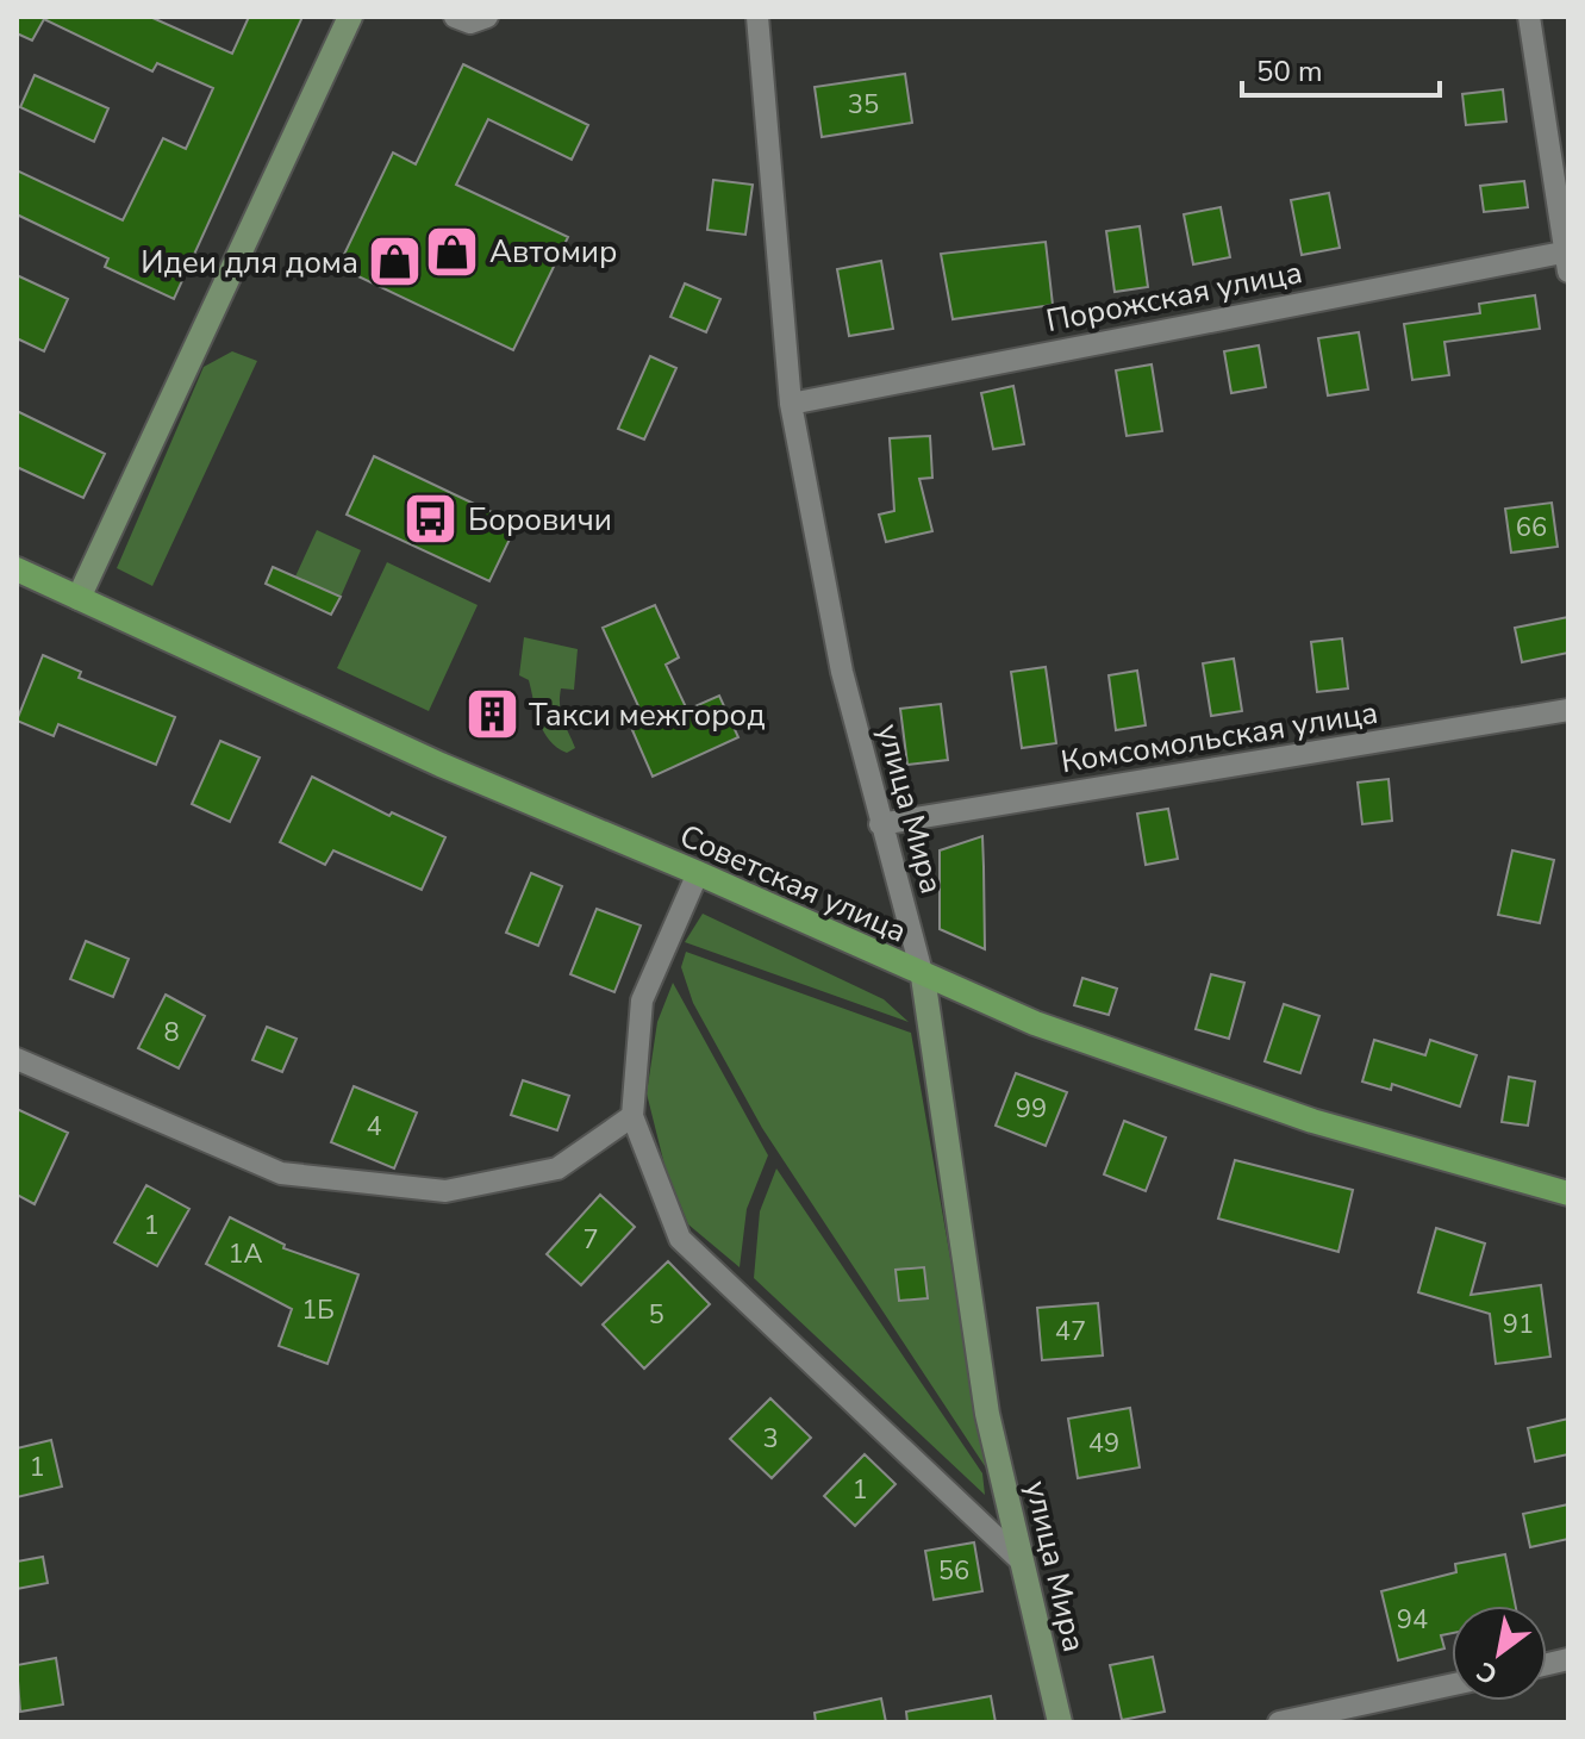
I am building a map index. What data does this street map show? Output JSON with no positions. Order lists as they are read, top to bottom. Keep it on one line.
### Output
{"streets":{"main road":["улица Мира","Советская улица"],"street":["Порожская улица","Комсомольская улица"]},"crossings":[["Порожская улица","улица Мира"],["Комсомольская улица","улица Мира"],["улица Мира","Советская улица"]],"places":{"shop":["Автомир","Идеи для дома"],"bus stop":["Боровичи"],"building":["Такси межгород"]},"house_numbers":["35","66","8","99","4","1","7","1А","1Б","5","91","47","3","49","1","1","56","94"],"scale_bar":"50 m","north":"bottom left"}
